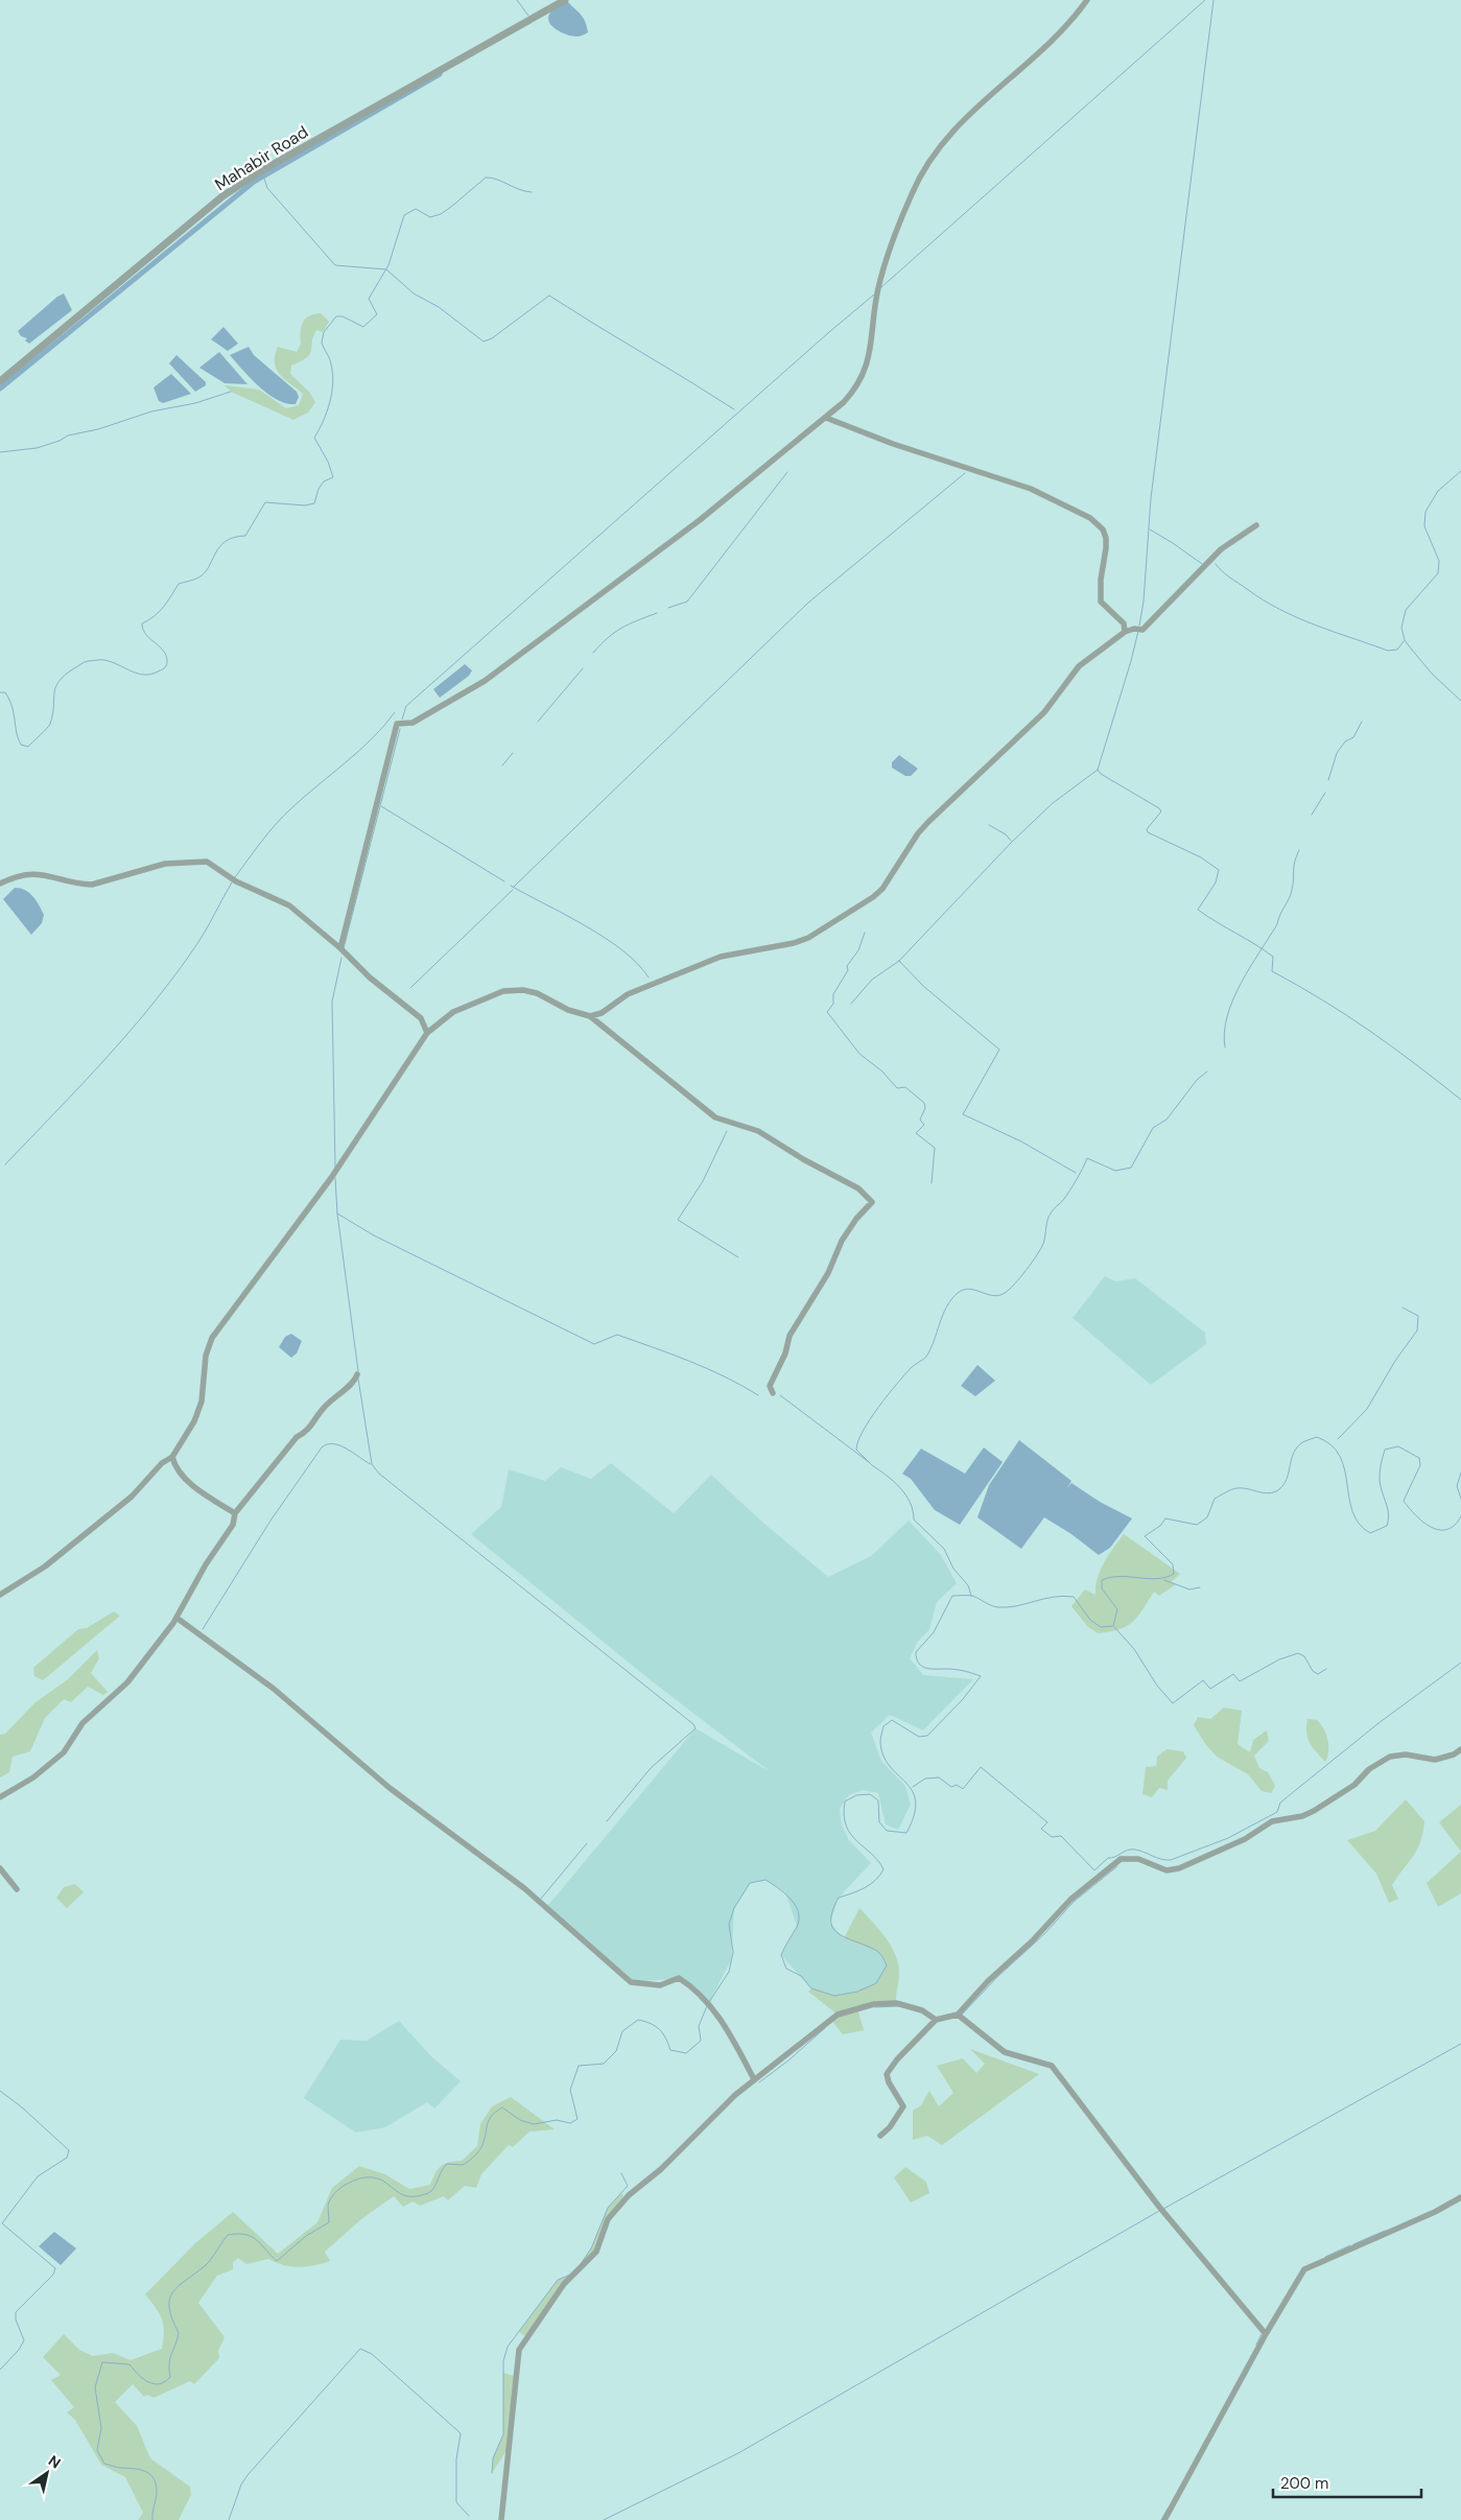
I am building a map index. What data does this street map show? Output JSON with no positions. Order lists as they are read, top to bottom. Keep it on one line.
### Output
{"streets":{"street":["Mahabir Road"]},"scale_bar":"200 m","north":"top right"}
